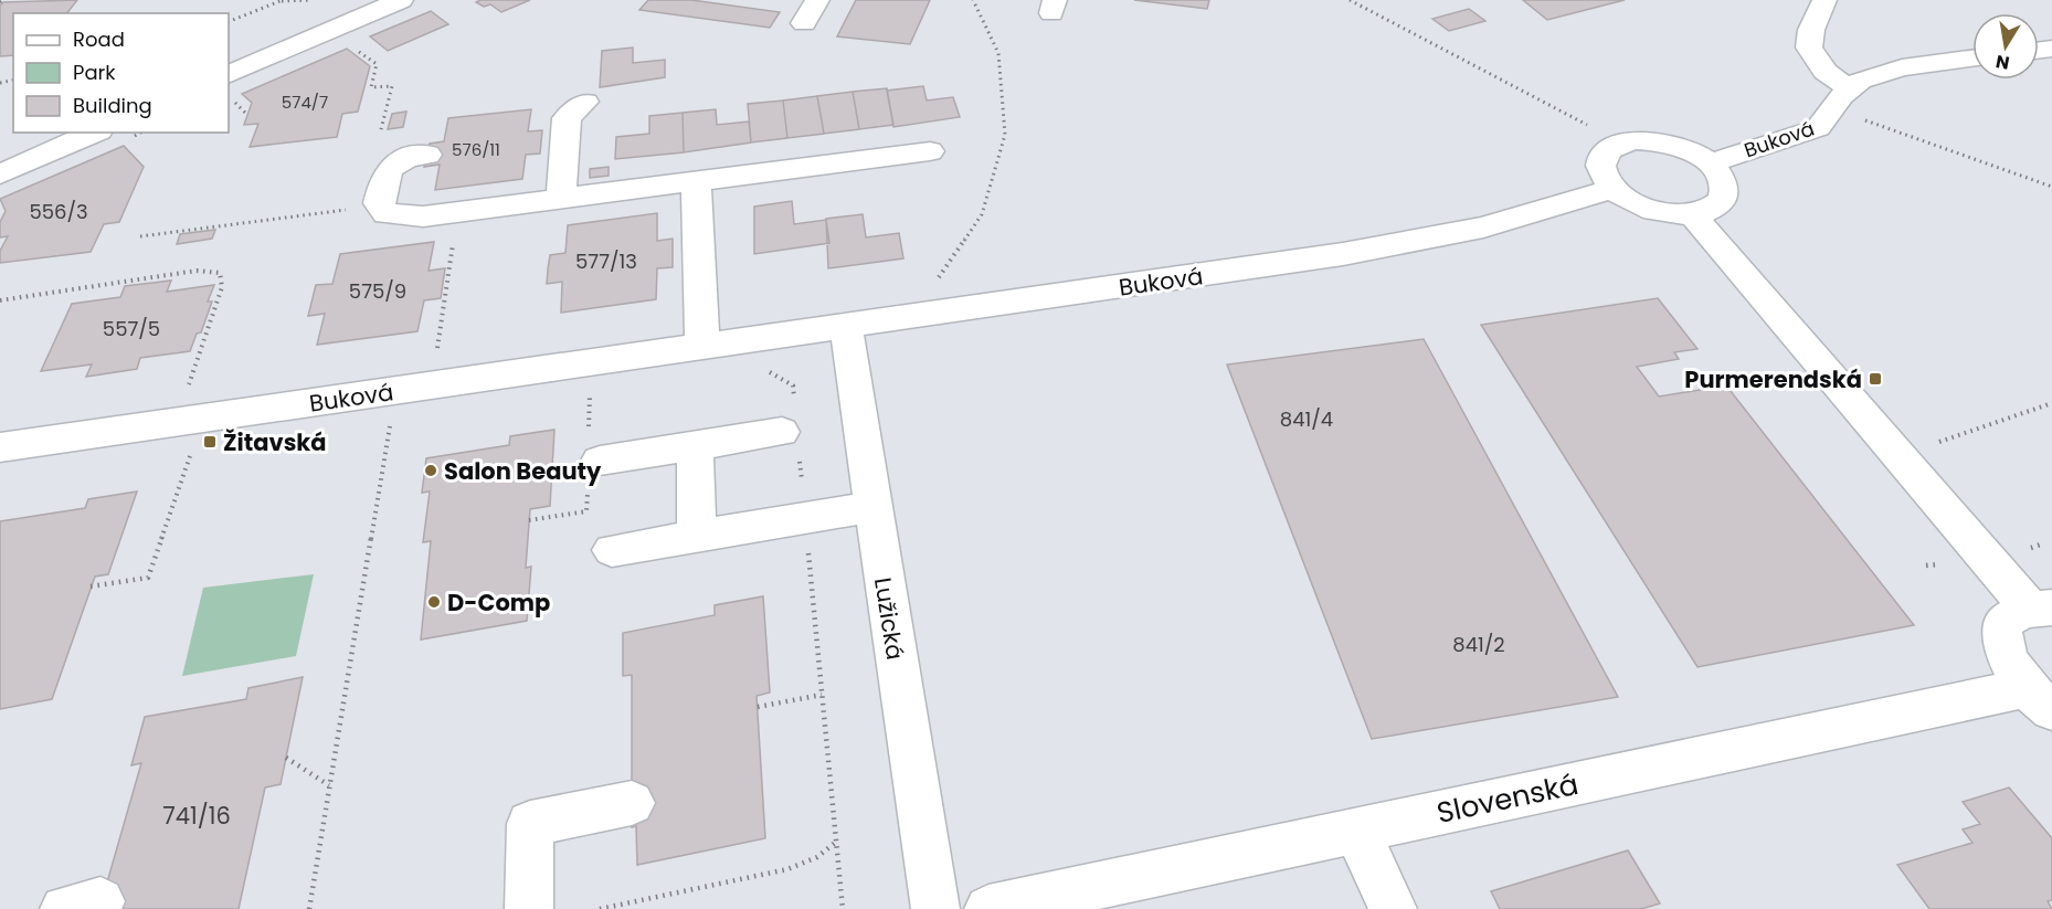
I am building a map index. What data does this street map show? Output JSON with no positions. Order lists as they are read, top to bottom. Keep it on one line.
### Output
{"streets":{"street":["Buková","Lužická","Slovenská"]},"crossings":[["Buková","Lužická"]],"places":{"transit":["Purmerendská","Žitavská"],"other":["Salon Beauty","D-Comp"]},"house_numbers":["574/7","576/11","556/3","577/13","575/9","557/5","841/4","841/2","741/16"],"legend":["Road","Park","Building"],"north":"bottom"}
